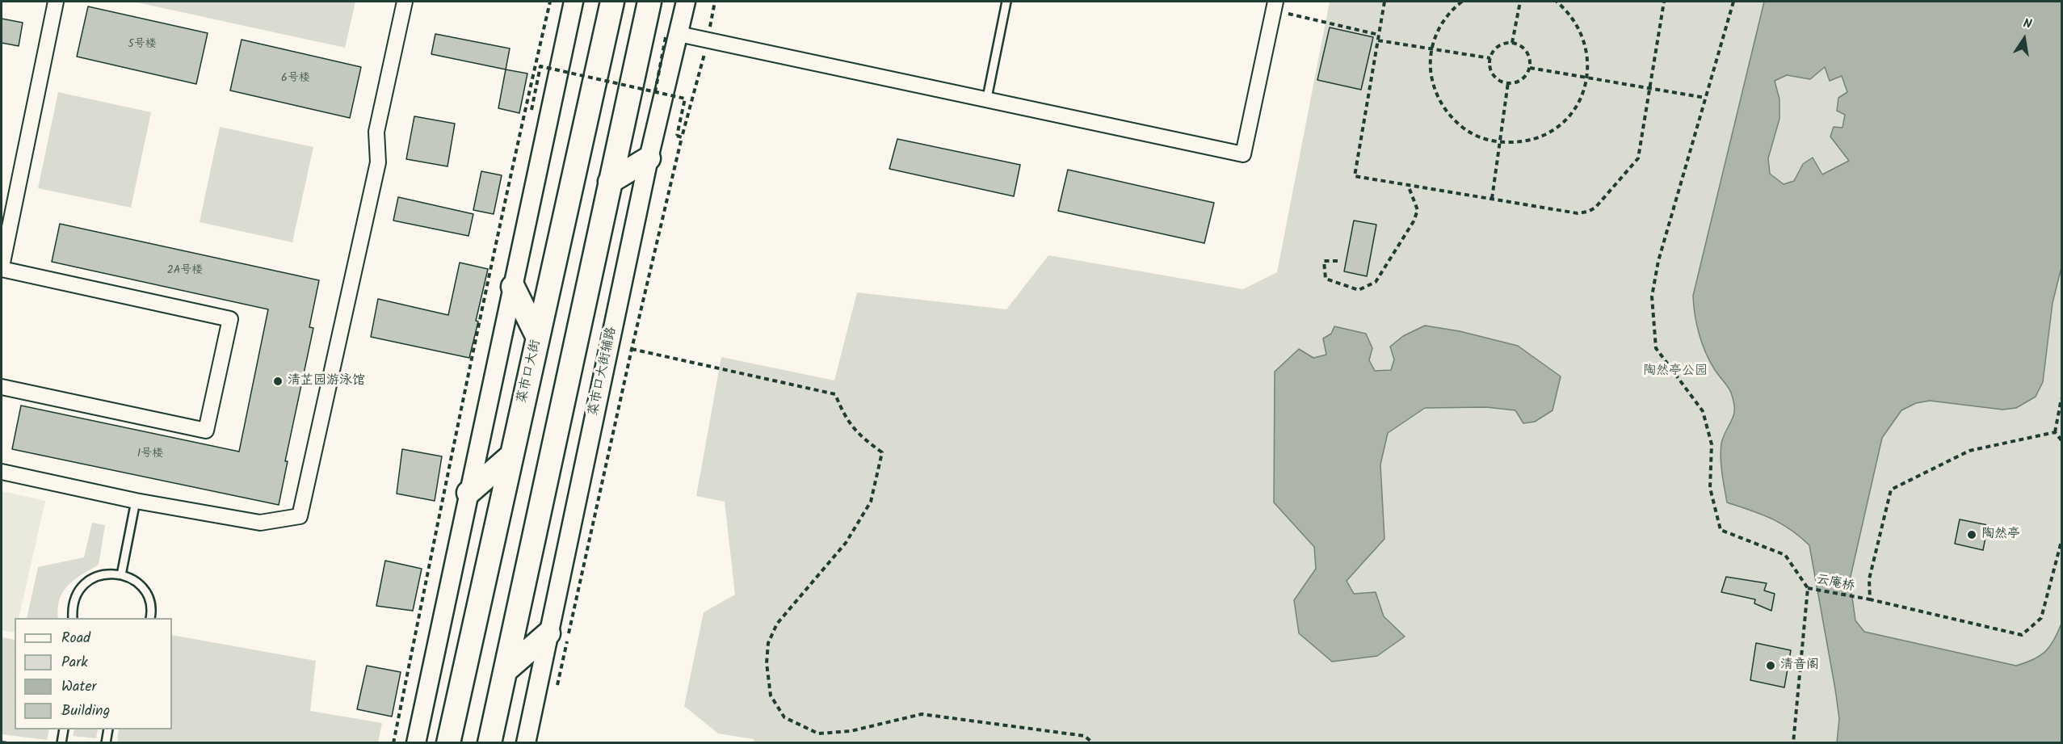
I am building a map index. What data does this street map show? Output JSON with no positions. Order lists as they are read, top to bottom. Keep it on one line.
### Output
{"streets":{"main road":["菜市口大街"],"street":["菜市口大街辅路"],"path":["云庵桥"]},"parks":["陶然亭公园"],"places":["清芷园游泳馆","陶然亭","清音阁"],"house_numbers":["5号楼","6号楼","2A号楼","1号楼"],"legend":["Road","Park","Water","Building"],"north":"top"}
